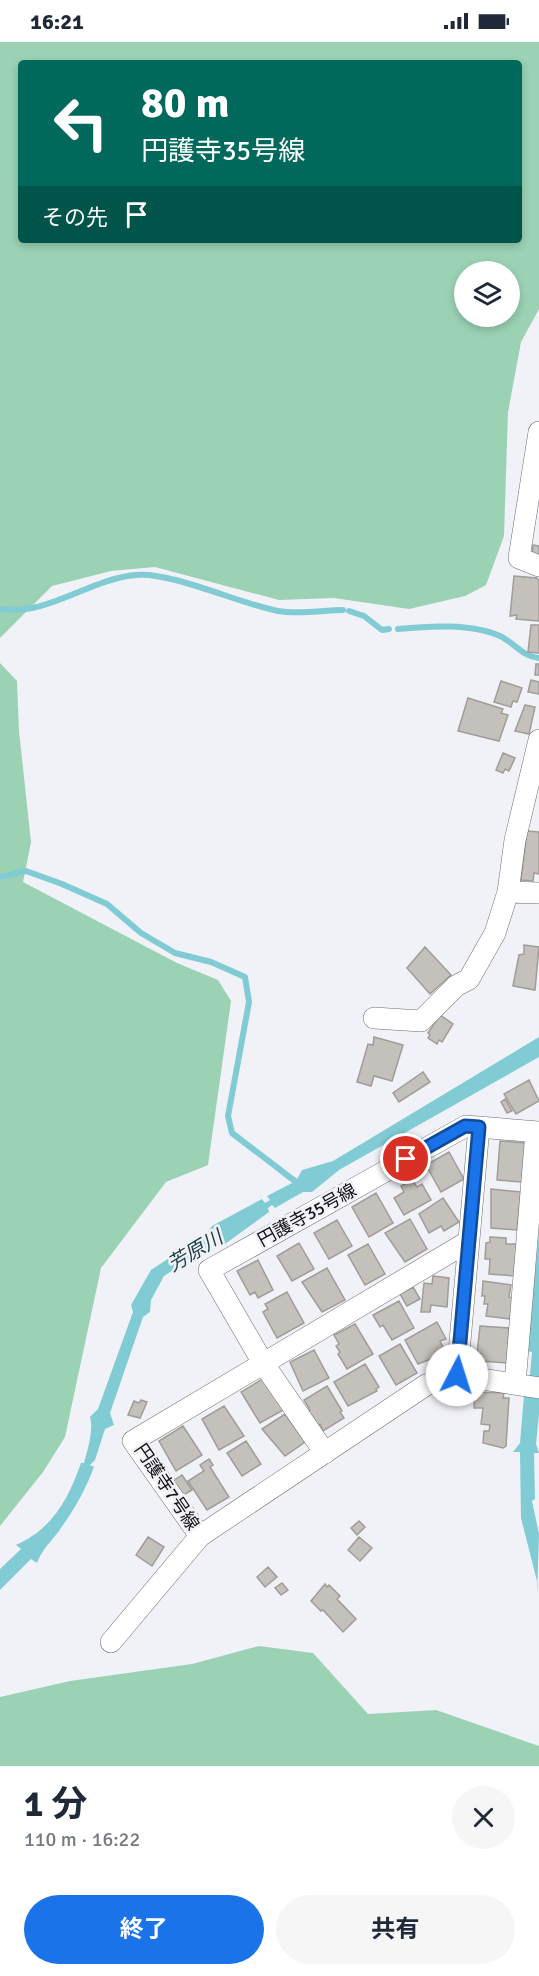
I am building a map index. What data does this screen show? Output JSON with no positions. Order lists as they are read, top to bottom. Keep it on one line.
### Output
{"streets":{"street":["円護寺35号線","円護寺7号線"]},"crossings":[["円護寺35号線","円護寺7号線"]],"water":["芳原川"],"page":{"status":"16:21","turn":["80 m","円護寺35号線"],"then":"その先","heading":["1 分","110 m · 16:22"],"buttons":["終了","共有"]}}
